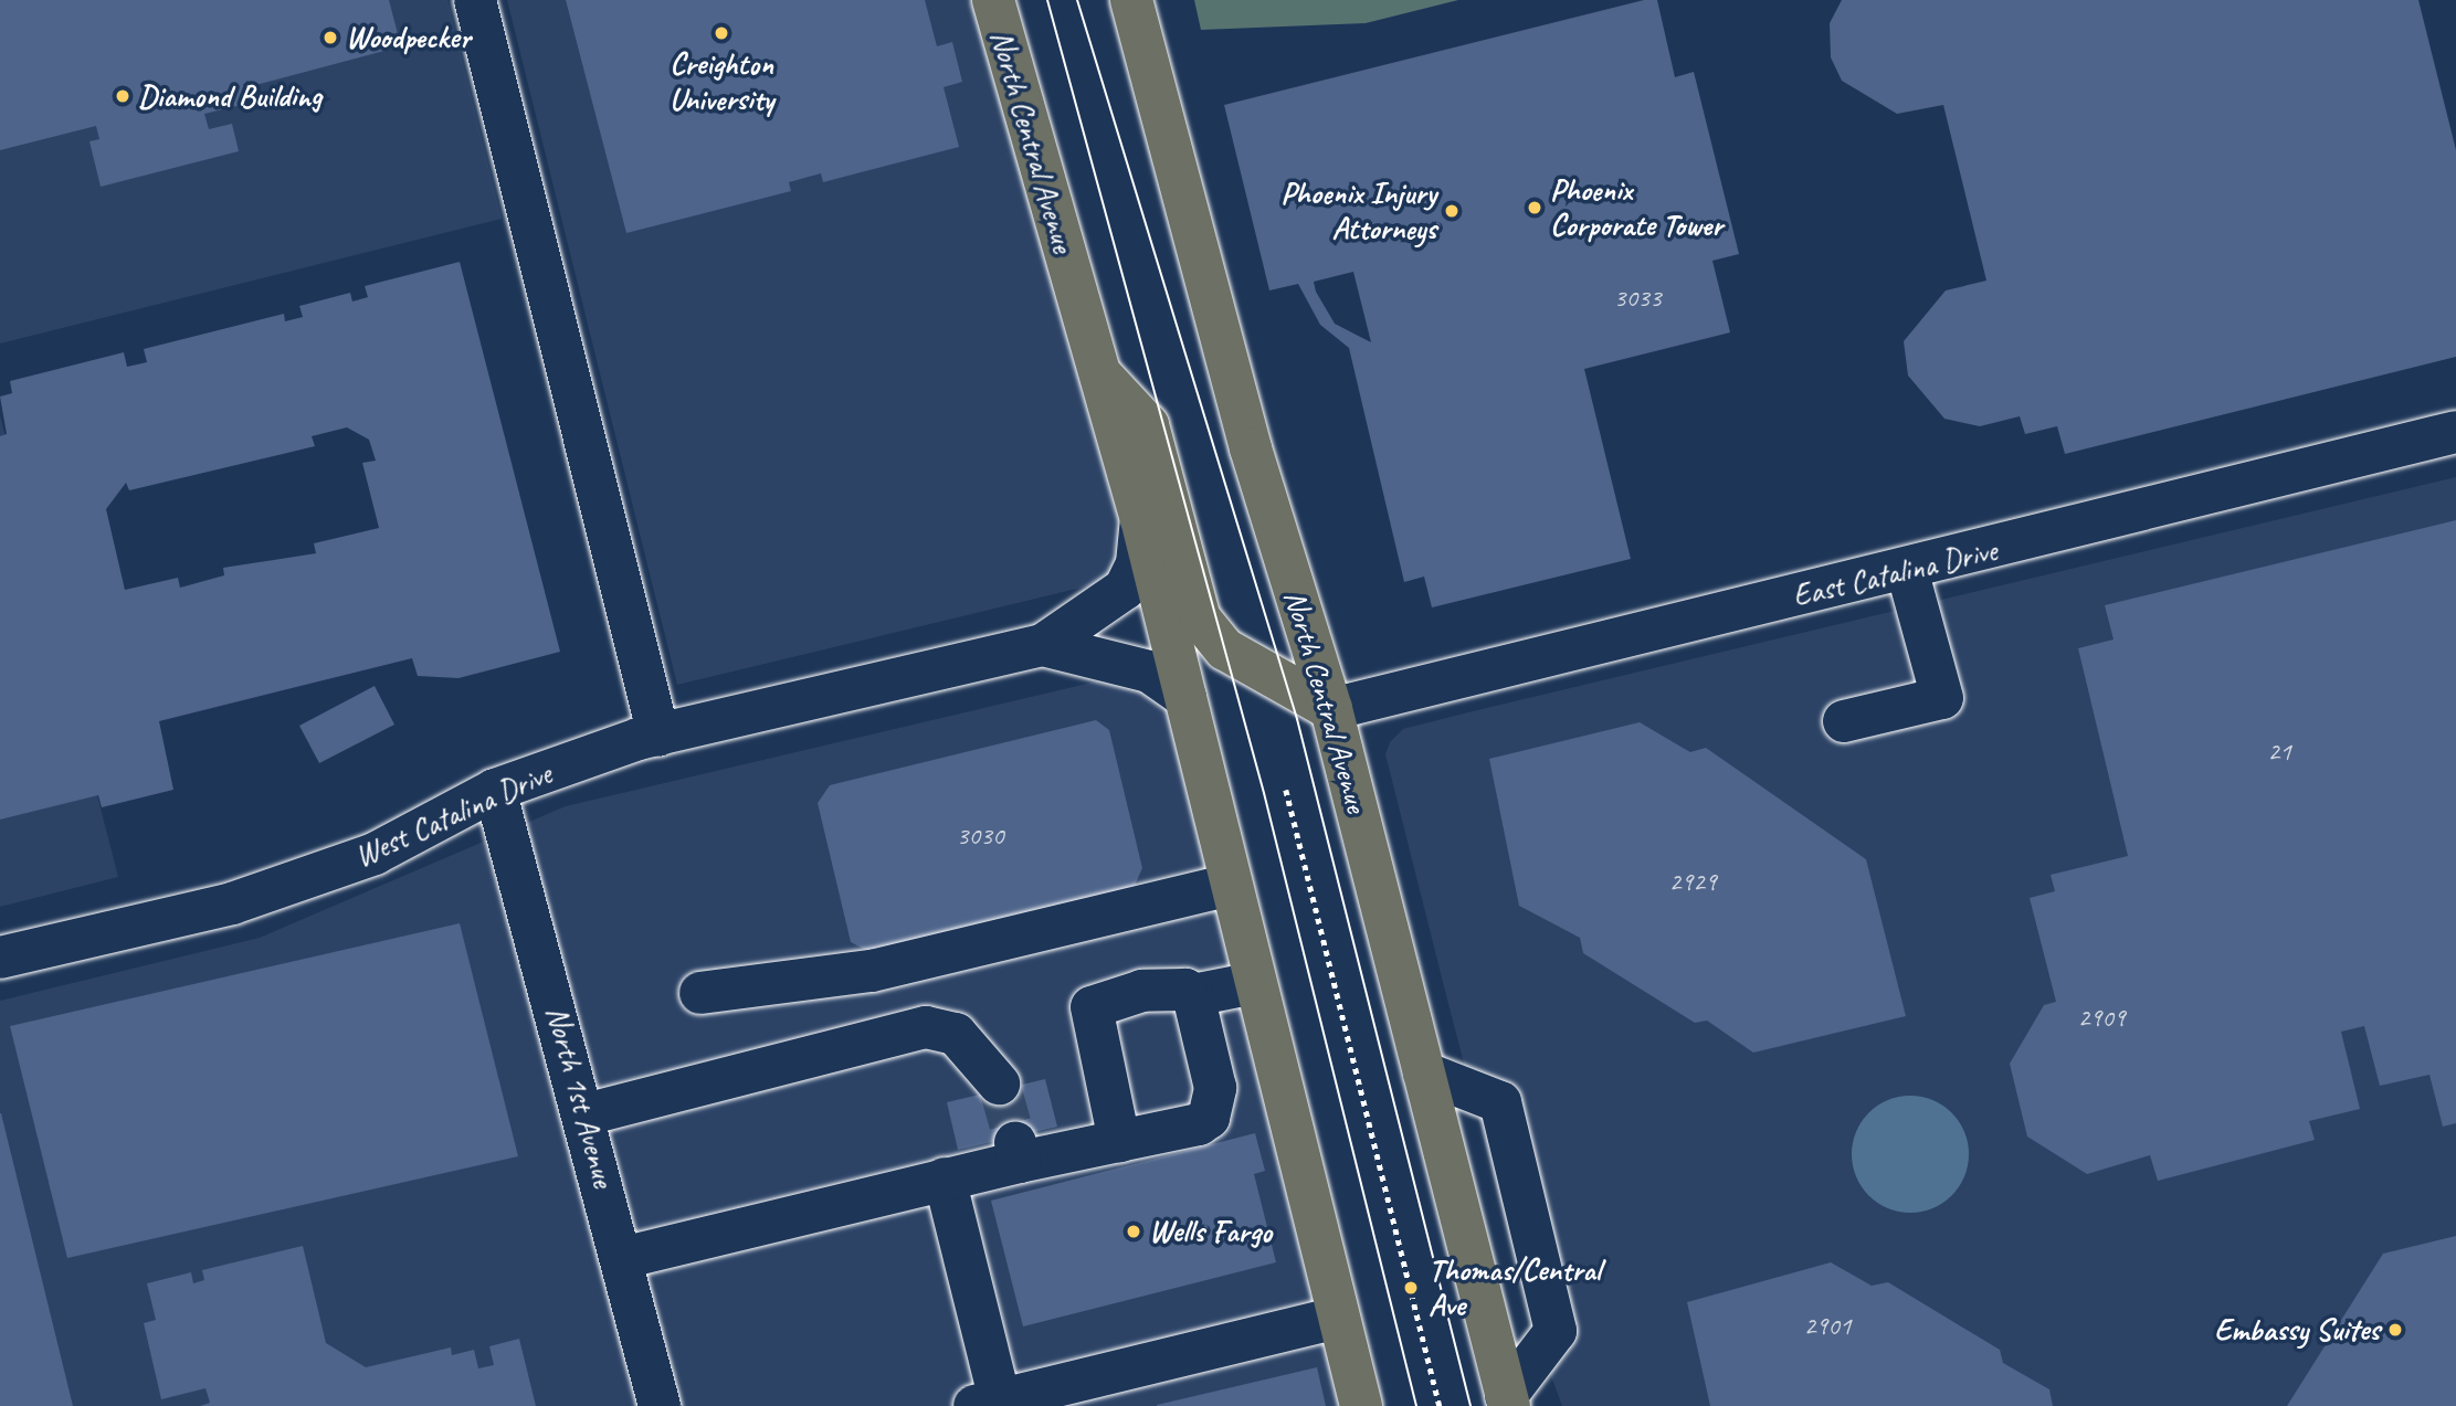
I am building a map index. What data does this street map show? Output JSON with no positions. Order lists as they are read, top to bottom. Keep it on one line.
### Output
{"streets":{"main road":["North Central Avenue"],"street":["East Catalina Drive","West Catalina Drive","North 1st Avenue"]},"crossings":[["North Central Avenue","East Catalina Drive"],["North Central Avenue","West Catalina Drive"],["West Catalina Drive","North 1st Avenue"]],"places":["Creighton University","Woodpecker","Diamond Building","Phoenix Corporate Tower","Phoenix Injury Attorneys","Wells Fargo","Thomas/Central Ave","Embassy Suites"],"house_numbers":["3033","21","3030","2929","2909","2901"]}
